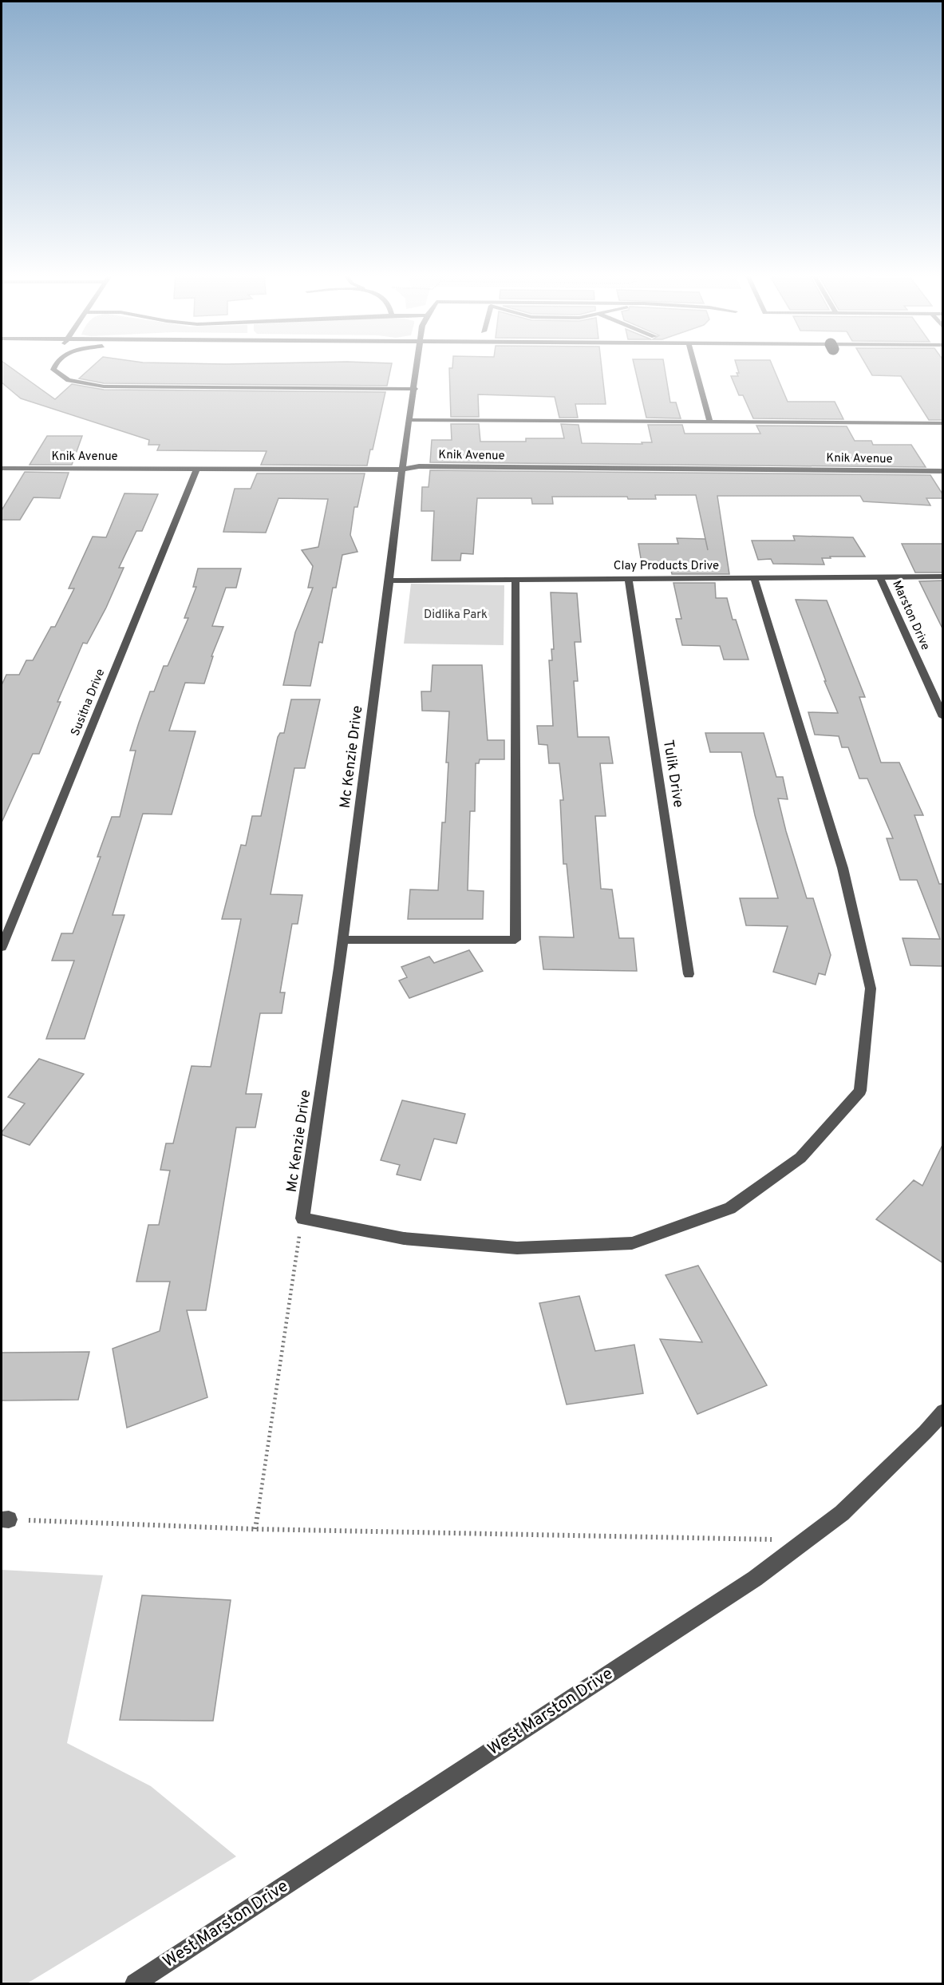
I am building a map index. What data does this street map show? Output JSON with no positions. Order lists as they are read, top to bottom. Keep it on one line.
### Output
{"streets":{"street":["Knik Avenue","Clay Products Drive","Marston Drive","Susitna Drive","Mc Kenzie Drive","Tulik Drive","West Marston Drive"]},"crossings":[["Knik Avenue","Susitna Drive"],["Knik Avenue","Mc Kenzie Drive"],["Clay Products Drive","Marston Drive"],["Clay Products Drive","Mc Kenzie Drive"],["Clay Products Drive","Tulik Drive"]],"parks":["Didlika Park"]}
